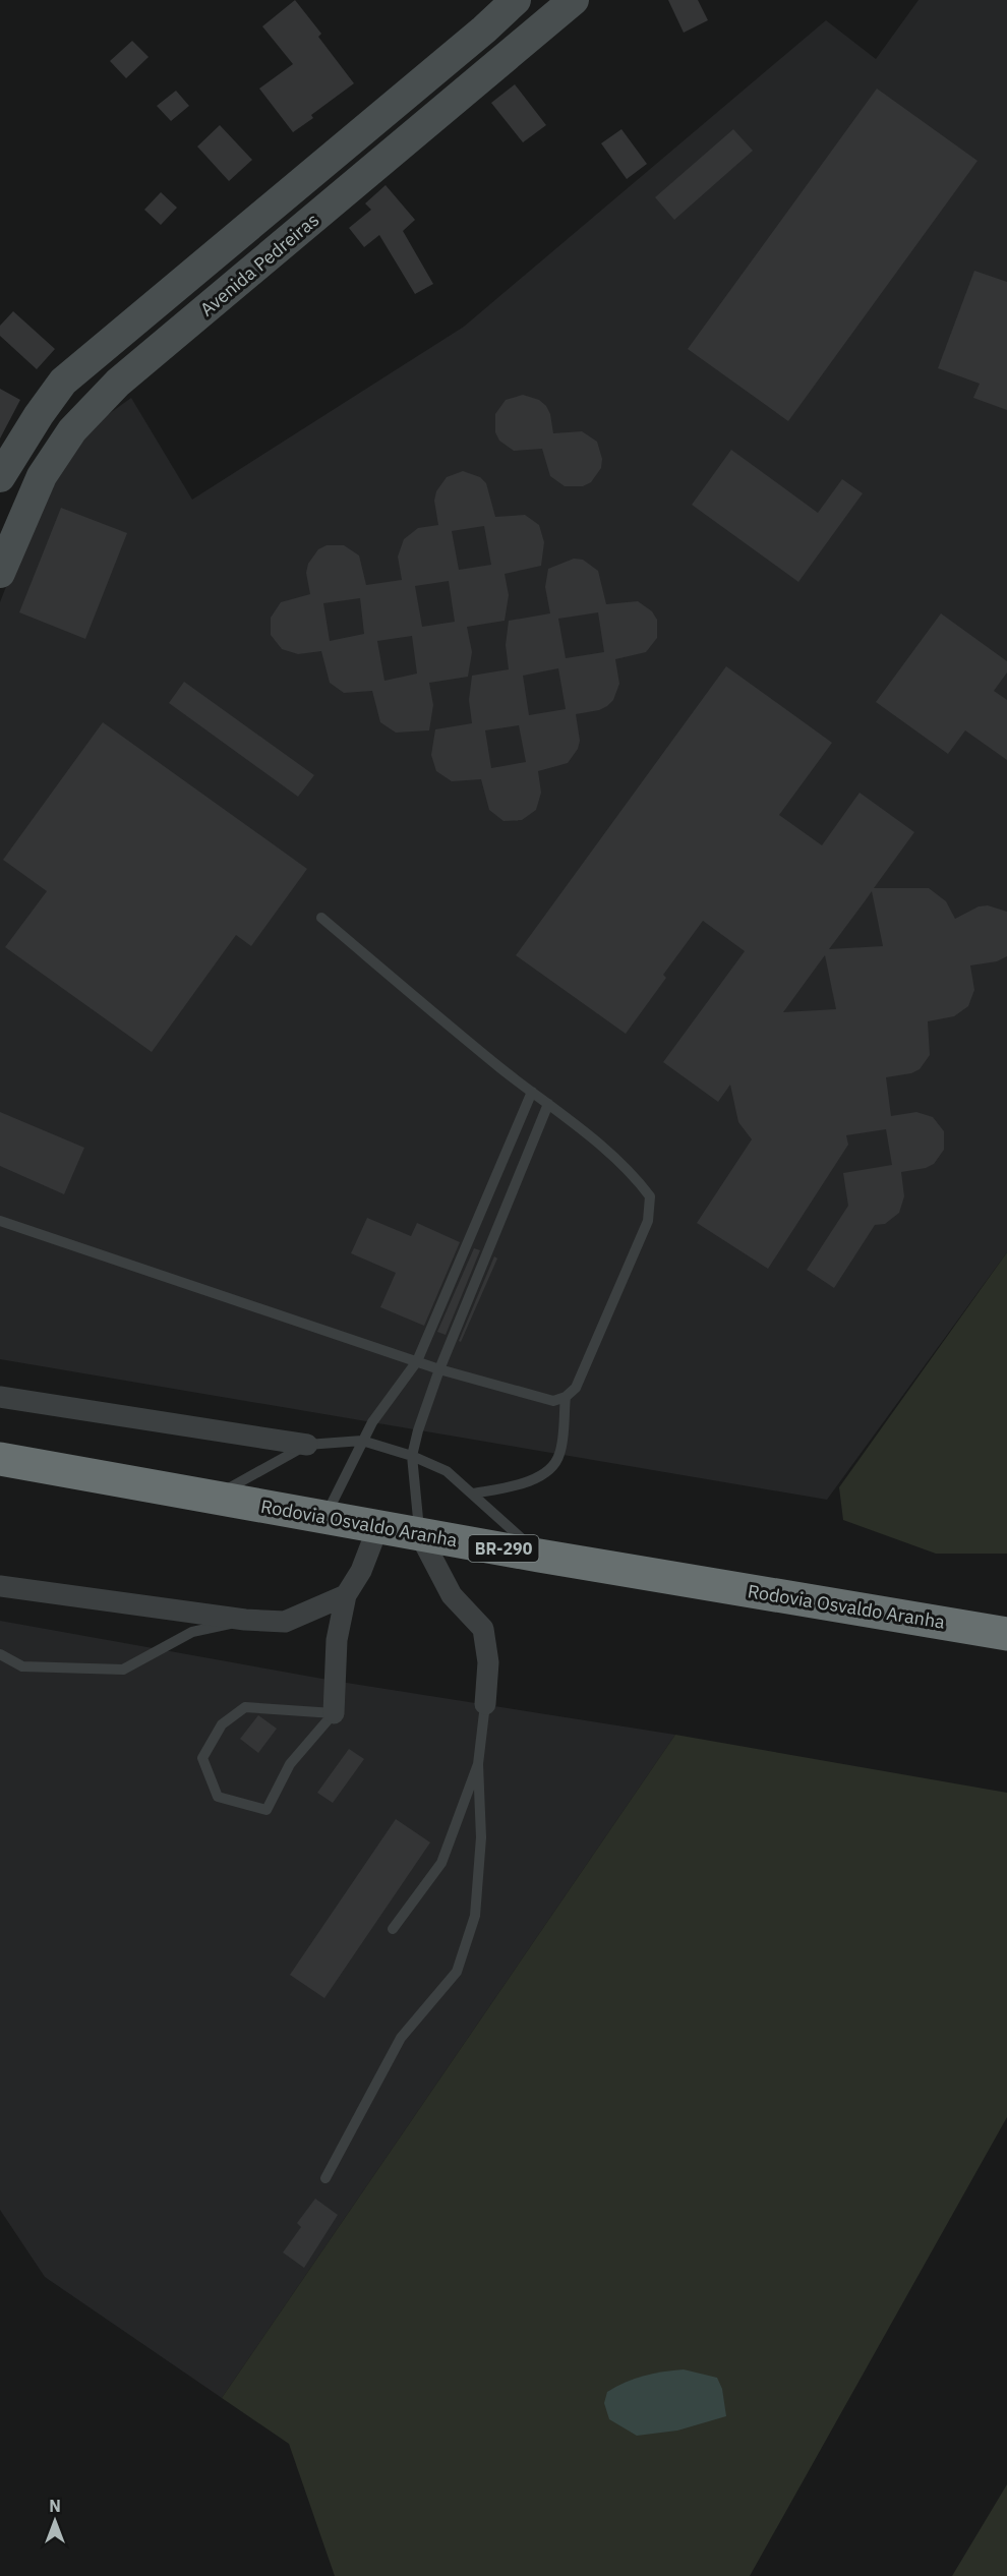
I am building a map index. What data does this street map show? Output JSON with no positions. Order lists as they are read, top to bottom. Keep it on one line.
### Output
{"streets":{"highway":["Rodovia Osvaldo Aranha","BR-290"],"main road":["Avenida Pedreiras"]},"north":"top"}
